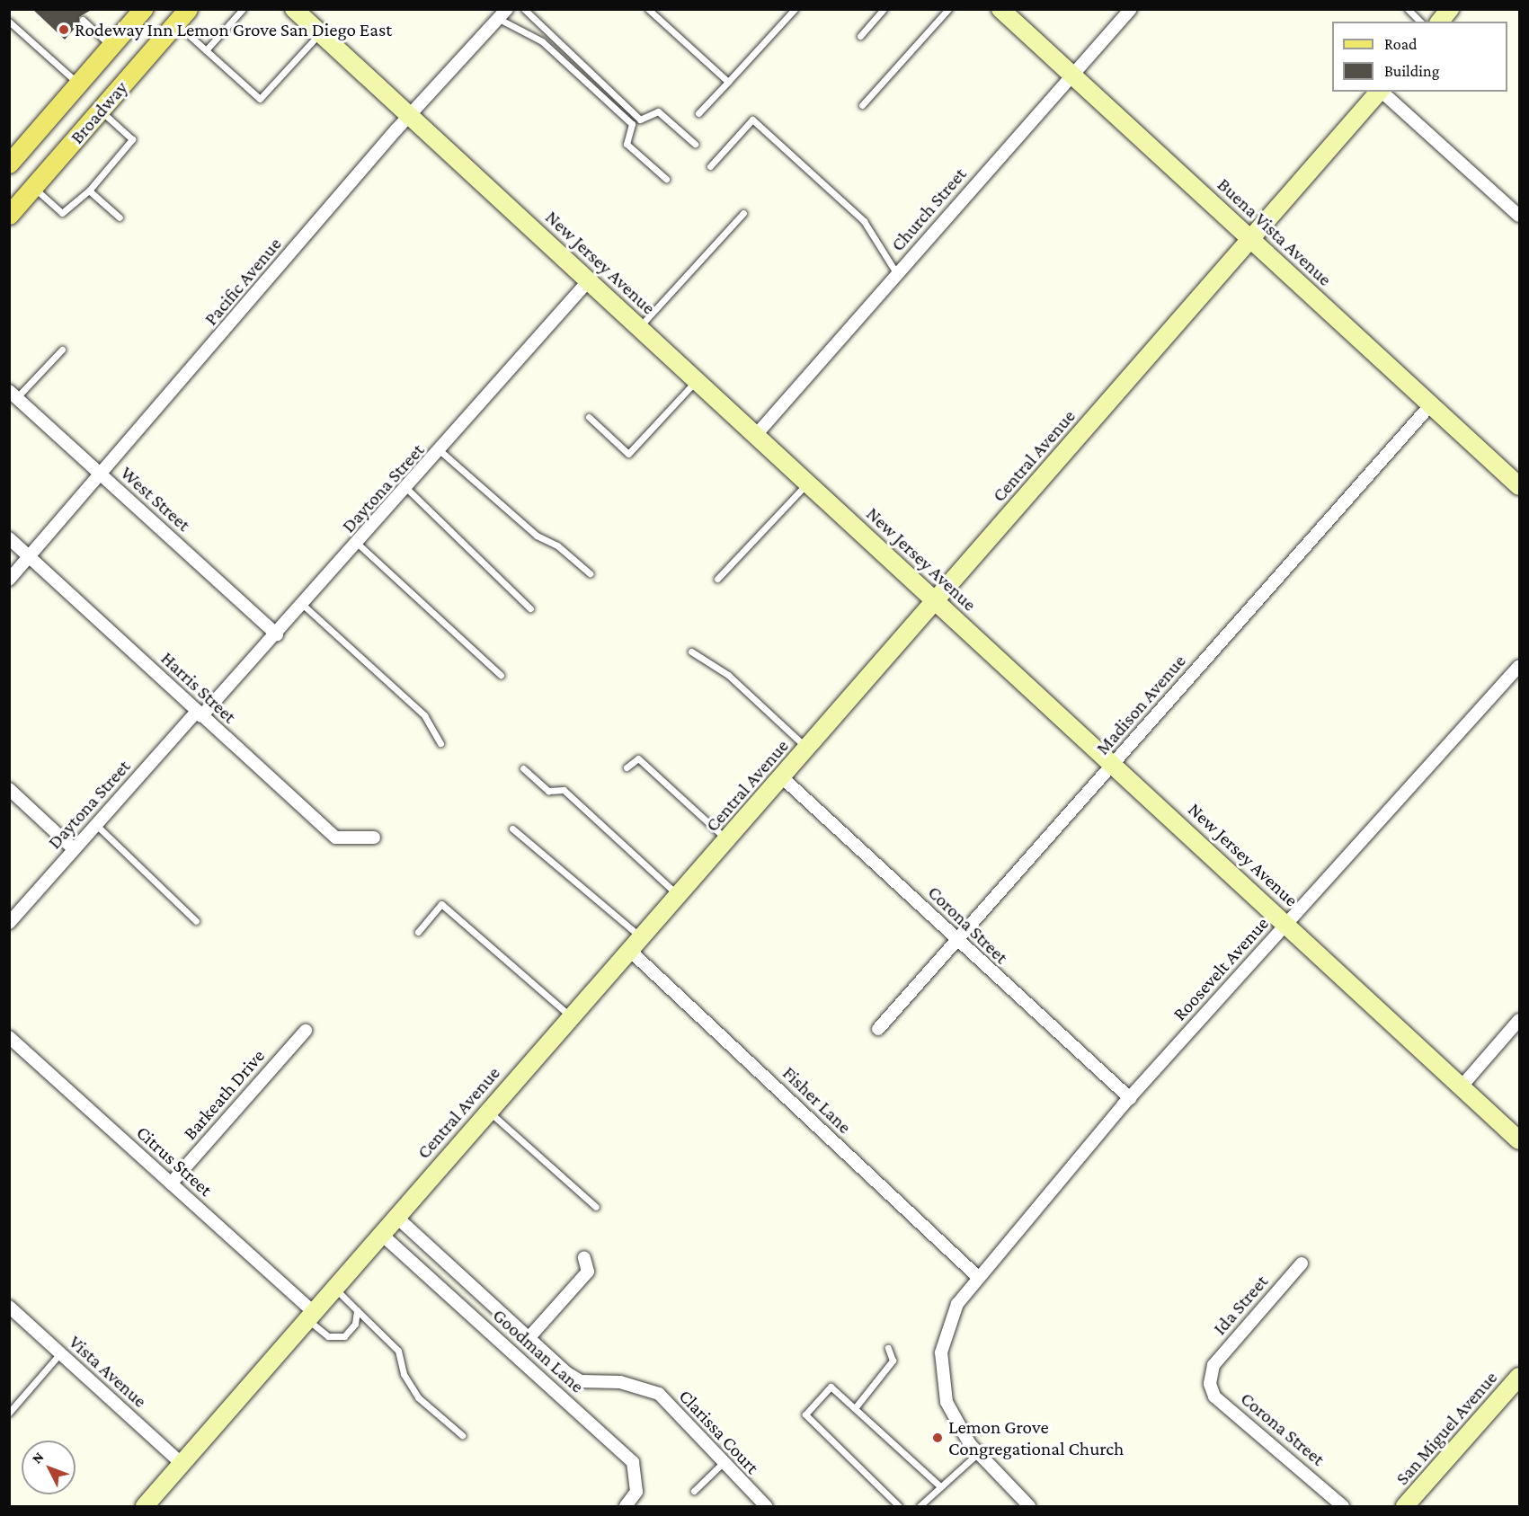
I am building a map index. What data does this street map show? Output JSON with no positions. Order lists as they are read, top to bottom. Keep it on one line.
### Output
{"streets":{"main road":["Broadway"],"street":["Church Street","Buena Vista Avenue","New Jersey Avenue","Pacific Avenue","Central Avenue","Daytona Street","West Street","Harris Street","Madison Avenue","Corona Street","Roosevelt Avenue","Barkeath Drive","Fisher Lane","Citrus Street","Ida Street","Goodman Lane","Vista Avenue","San Miguel Avenue","Clarissa Court"]},"crossings":[["Church Street","Buena Vista Avenue"],["Church Street","New Jersey Avenue"],["Buena Vista Avenue","Central Avenue"],["Buena Vista Avenue","Madison Avenue"],["New Jersey Avenue","Pacific Avenue"],["New Jersey Avenue","Central Avenue"],["New Jersey Avenue","Daytona Street"],["New Jersey Avenue","Madison Avenue"],["New Jersey Avenue","Roosevelt Avenue"],["Pacific Avenue","West Street"],["Pacific Avenue","Harris Street"],["Central Avenue","Corona Street"],["Central Avenue","Fisher Lane"],["Central Avenue","Citrus Street"],["Central Avenue","Goodman Lane"],["Central Avenue","Vista Avenue"],["Central Avenue","Clarissa Court"],["Daytona Street","West Street"],["Daytona Street","Harris Street"],["Madison Avenue","Corona Street"],["Corona Street","Roosevelt Avenue"],["Corona Street","Ida Street"],["Roosevelt Avenue","Fisher Lane"],["Barkeath Drive","Citrus Street"]],"places":["Rodeway Inn Lemon Grove San Diego East","Lemon Grove Congregational Church"],"legend":["Road","Building"],"north":"top left"}
